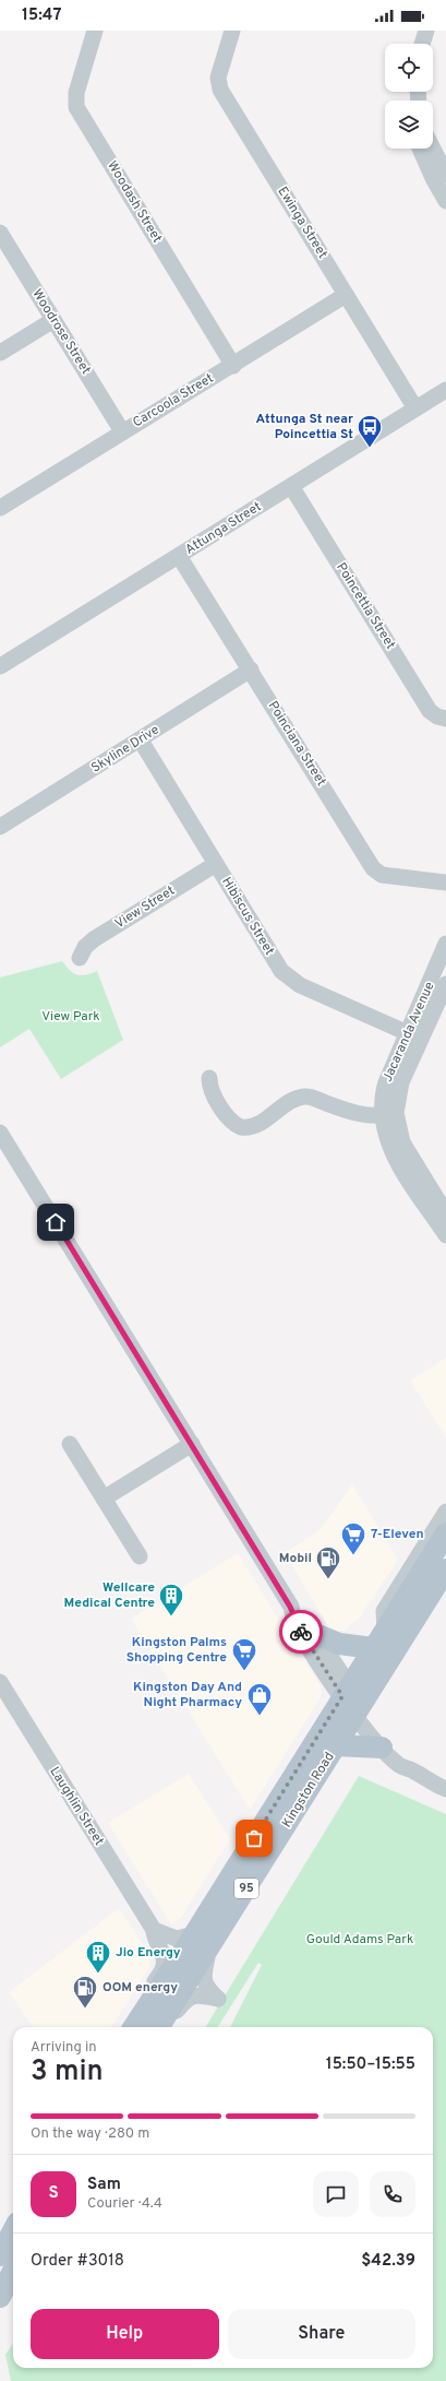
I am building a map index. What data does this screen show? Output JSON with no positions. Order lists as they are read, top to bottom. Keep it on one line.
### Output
{"streets":{"main road":["Kingston Road","95"],"street":["Woodash Street","Ewinga Street","Woodrose Street","Carcoola Street","Attunga Street","Poincettia Street","Poinciana Street","Skyline Drive","View Street","Hibiscus Street","Jacaranda Avenue","Laughlin Street"]},"crossings":[["Woodash Street","Carcoola Street"],["Ewinga Street","Carcoola Street"],["Ewinga Street","Attunga Street"],["Woodrose Street","Carcoola Street"],["Attunga Street","Poincettia Street"],["Attunga Street","Poinciana Street"],["Poinciana Street","Skyline Drive"],["Skyline Drive","Hibiscus Street"],["View Street","Hibiscus Street"],["Hibiscus Street","Jacaranda Avenue"],["Kingston Road","Laughlin Street"]],"parks":["View Park","Gould Adams Park"],"places":{"bus stop":["Attunga St near Poincettia St"],"supermarket":["7-Eleven","Kingston Palms Shopping Centre"],"fuel station":["Mobil","OOM energy"],"building":["Wellcare Medical Centre","Jio Energy"],"shop":["Kingston Day And Night Pharmacy"]},"page":{"status":"15:47","heading":["3 min","Arriving in","15:50–15:55"],"panel":["Sam","Courier · 4.4","Order #3018","$42.39"],"bar":"On the way · 280 m","round":"S","buttons":["Help","Share"]}}
